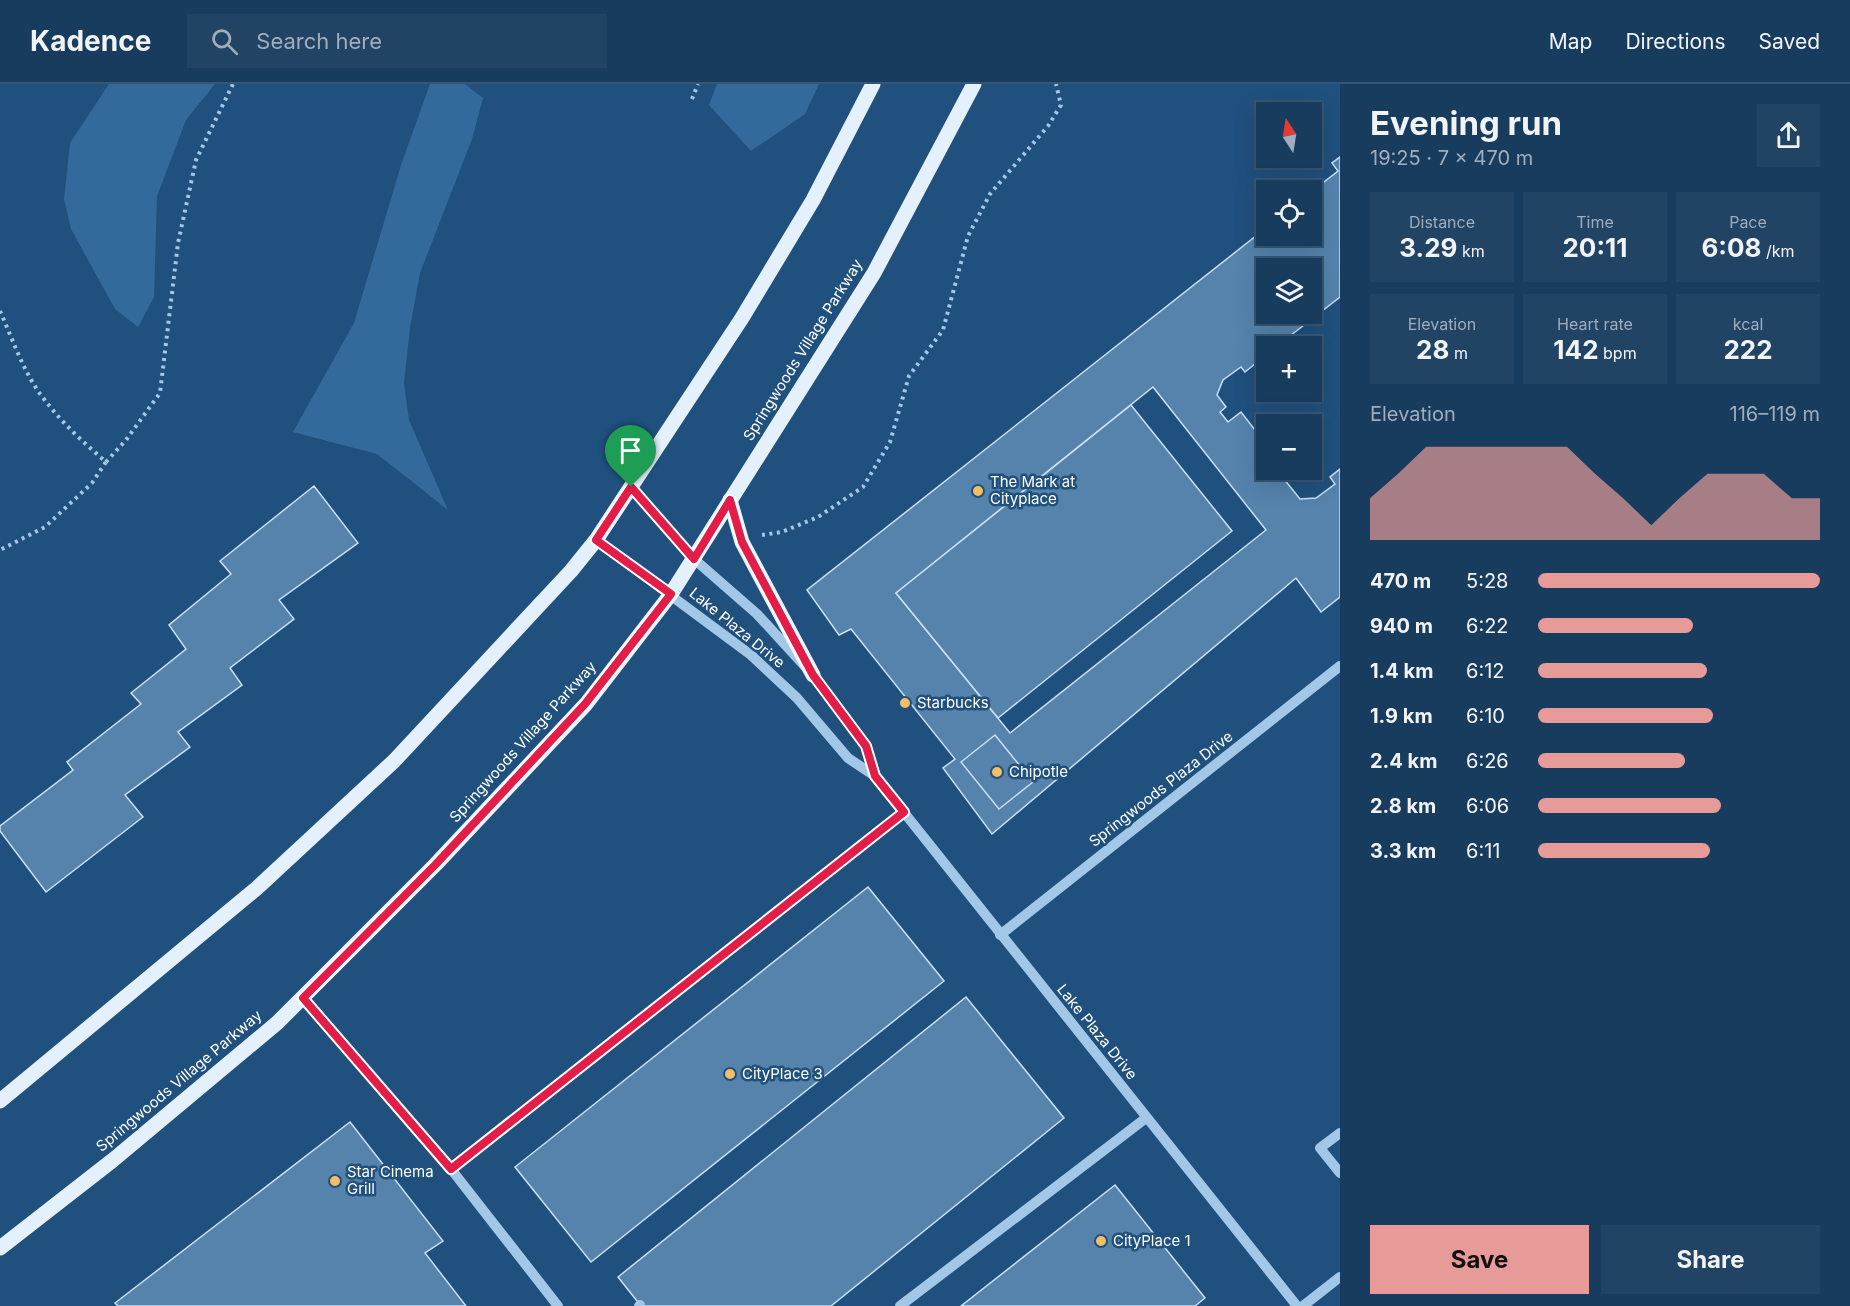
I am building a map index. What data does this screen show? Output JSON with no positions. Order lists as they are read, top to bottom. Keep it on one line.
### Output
{"streets":{"main road":["Springwoods Village Parkway"],"street":["Lake Plaza Drive","Springwoods Plaza Drive"]},"crossings":[["Springwoods Village Parkway","Lake Plaza Drive"],["Lake Plaza Drive","Springwoods Plaza Drive"]],"places":["The Mark at Cityplace","Starbucks","Chipotle","CityPlace 3","Star Cinema Grill","CityPlace 1"],"north":"top","page":{"header":"Kadence","search":"Search here","nav":["Map","Directions","Saved"],"heading":["Evening run","19:25 · 7 × 470 m"],"map_buttons":["+","−"],"stats":[["Distance","3.29 km"],["Time","20:11"],["Pace","6:08 /km"],["Elevation","28 m"],["Heart rate","142 bpm"],["kcal","222"]],"chart":["Elevation","116–119 m"],"list":[{"name":"470 m","note":"5:28"},{"name":"940 m","note":"6:22"},{"name":"1.4 km","note":"6:12"},{"name":"1.9 km","note":"6:10"},{"name":"2.4 km","note":"6:26"},{"name":"2.8 km","note":"6:06"},{"name":"3.3 km","note":"6:11"}],"buttons":["Save","Share"]}}
